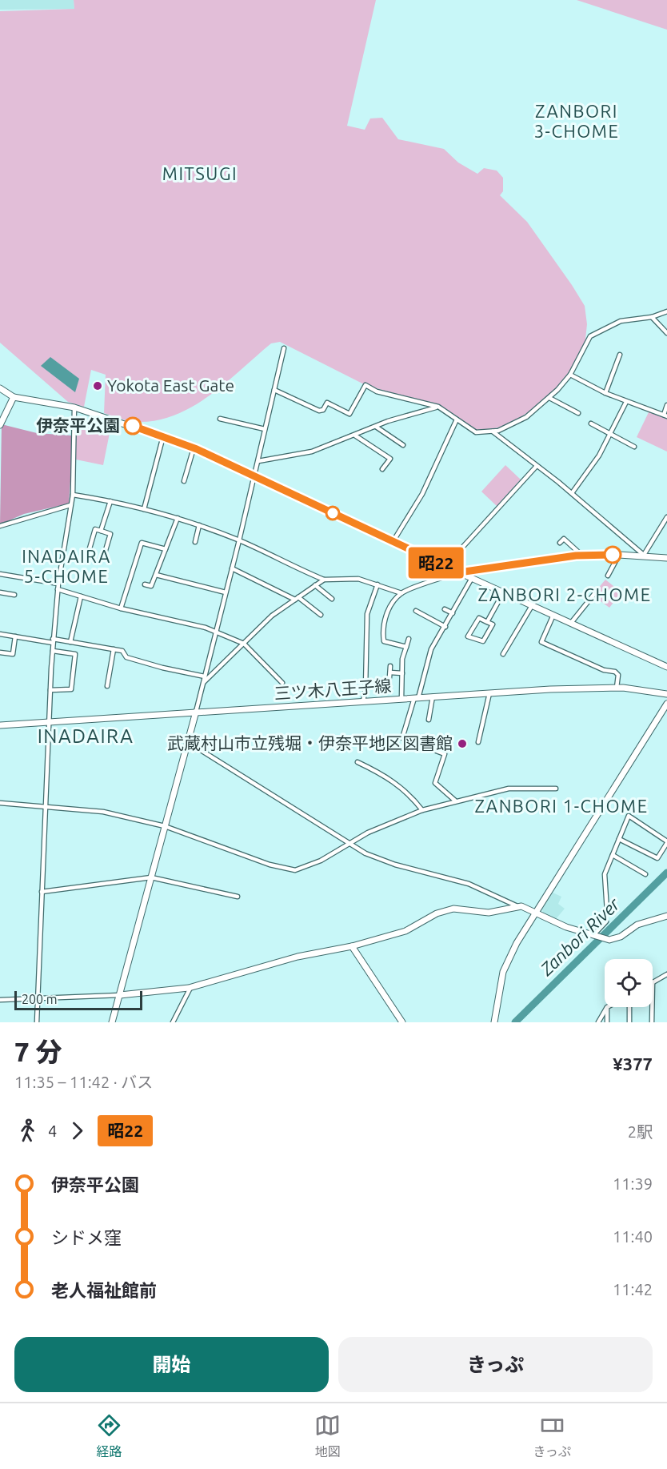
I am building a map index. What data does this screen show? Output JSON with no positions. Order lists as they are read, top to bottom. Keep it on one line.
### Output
{"streets":{"street":["三ツ木八王子線"]},"districts":["ZANBORI 3-CHOME","MITSUGI","INADAIRA 5-CHOME","ZANBORI 2-CHOME","INADAIRA","ZANBORI 1-CHOME"],"water":["Zanbori River"],"places":["Yokota East Gate","伊奈平公園","武蔵村山市立残堀・伊奈平地区図書館"],"lines":["bus line 昭22"],"scale_bar":"200 m","page":{"on_map":"昭22","scale":"200 m","heading":["7 分","11:35 – 11:42 · バス","¥377"],"legs":["4","昭22","2駅"],"list":[{"name":"伊奈平公園","value":"11:39"},{"name":"シドメ窪","value":"11:40"},{"name":"老人福祉館前","value":"11:42"}],"buttons":["開始","きっぷ"],"tabs":["経路","地図","きっぷ"]}}
